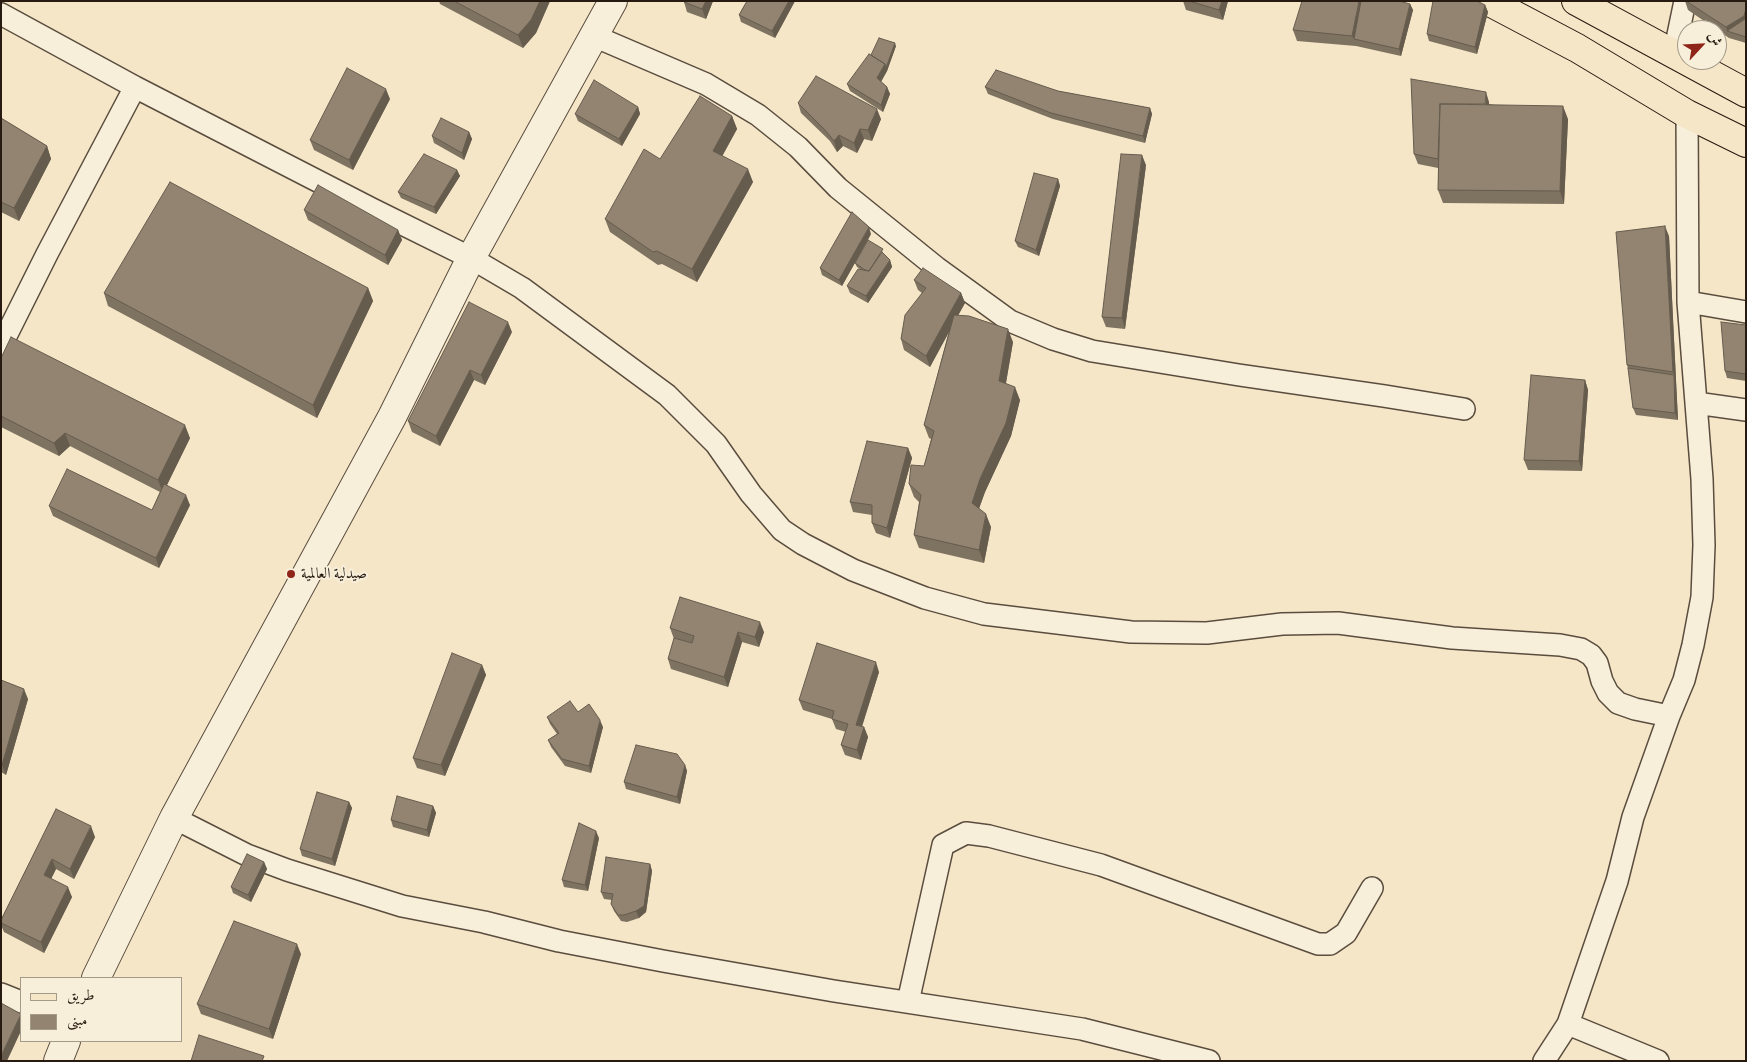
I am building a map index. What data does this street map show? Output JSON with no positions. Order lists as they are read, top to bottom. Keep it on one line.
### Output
{"places":["صيدلية العالمية"],"legend":["طريق","مبنى"],"north":"top right"}
